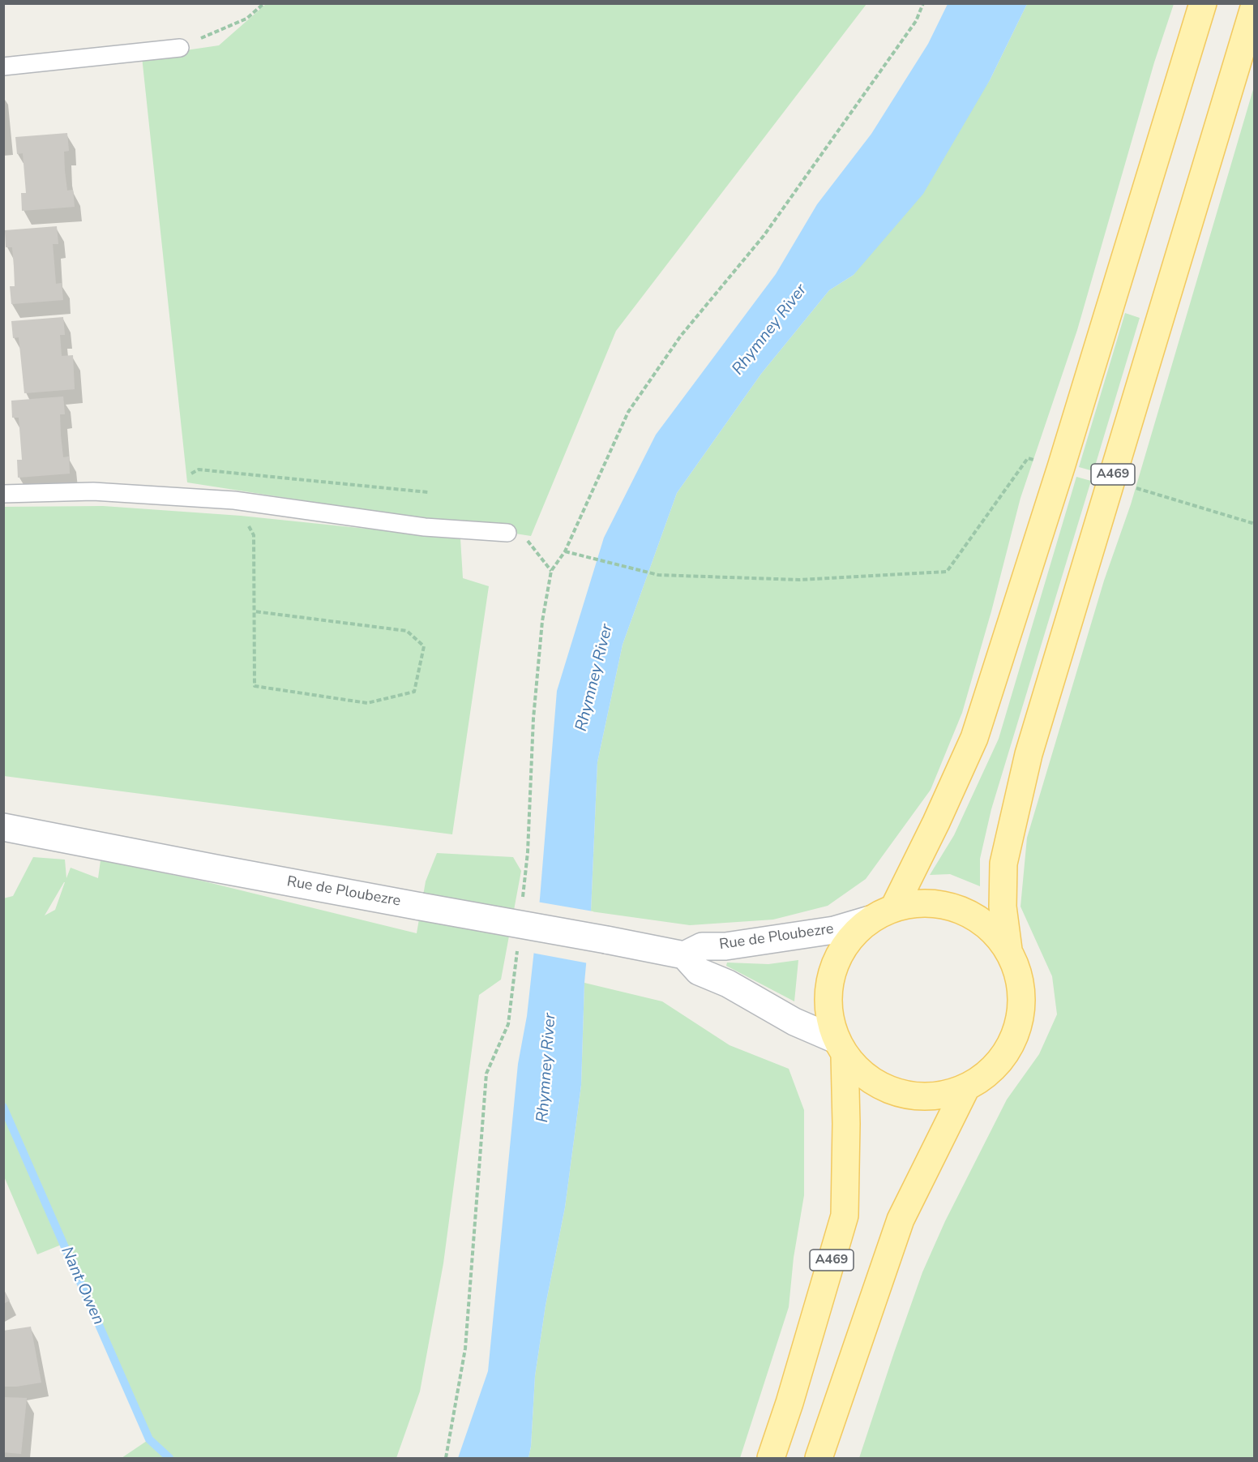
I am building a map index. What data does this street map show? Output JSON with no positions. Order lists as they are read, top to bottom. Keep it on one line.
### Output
{"streets":{"main road":["A469"],"street":["Rue de Ploubezre"]},"water":["Rhymney River","Nant Owen"]}
